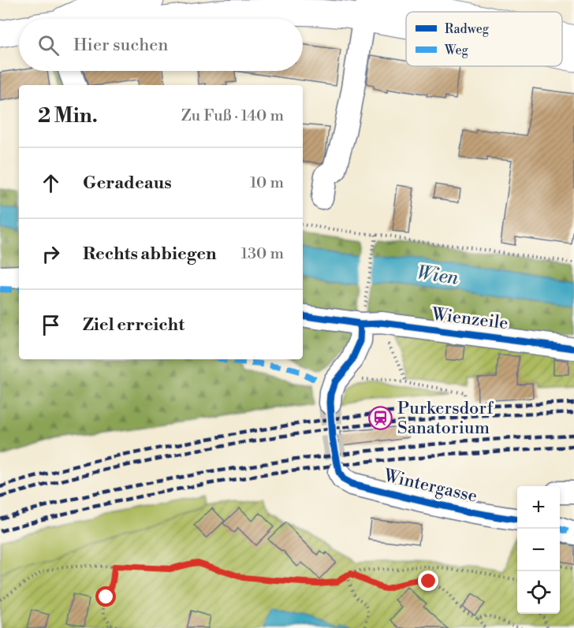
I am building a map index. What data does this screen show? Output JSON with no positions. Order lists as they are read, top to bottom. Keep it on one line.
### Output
{"streets":{"street":["Wienzeile","Wintergasse"]},"water":["Wien"],"places":{"station":["Purkersdorf Sanatorium"]},"legend":["Radweg","Weg"],"page":{"search":"Hier suchen","heading":["2 Min.","Zu Fuß · 140 m"],"list":[["Geradeaus","10 m"],["Rechts abbiegen","130 m"],"Ziel erreicht"],"map_buttons":["+","−"]}}
